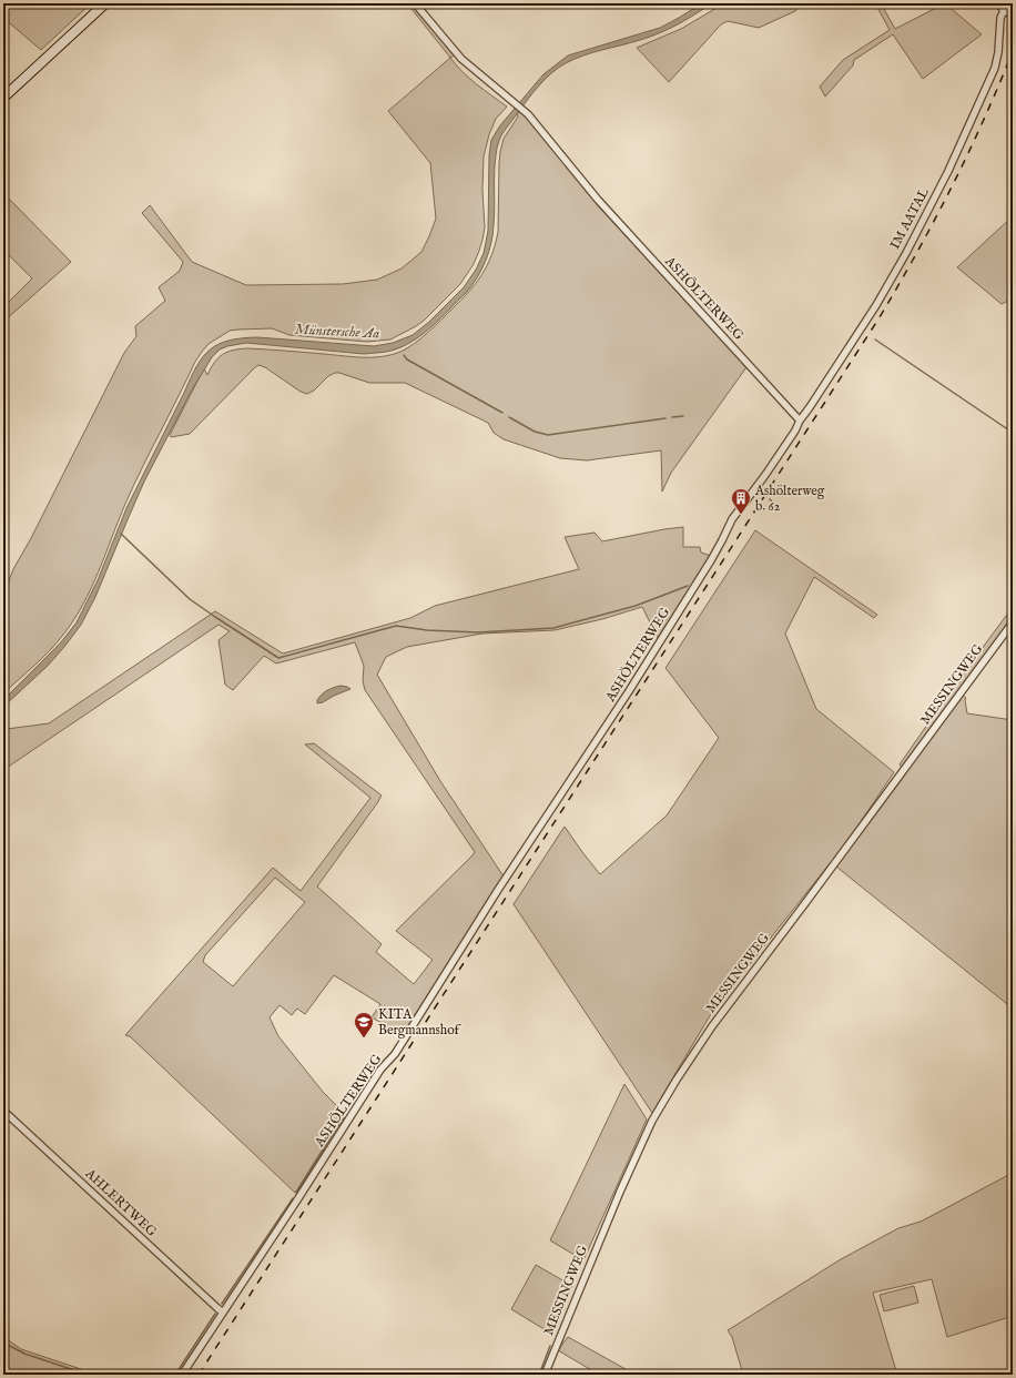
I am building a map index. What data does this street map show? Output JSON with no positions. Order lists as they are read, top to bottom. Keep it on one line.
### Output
{"streets":{"street":["IM AATAL","ASHÖLTERWEG","MESSINGWEG","AHLERTWEG"]},"crossings":[["IM AATAL","ASHÖLTERWEG"],["ASHÖLTERWEG","AHLERTWEG"]],"water":["Münstersche Aa"],"places":{"building":["Ashölterweg b. 62"],"school or university":["KITA Bergmannshof"]}}
